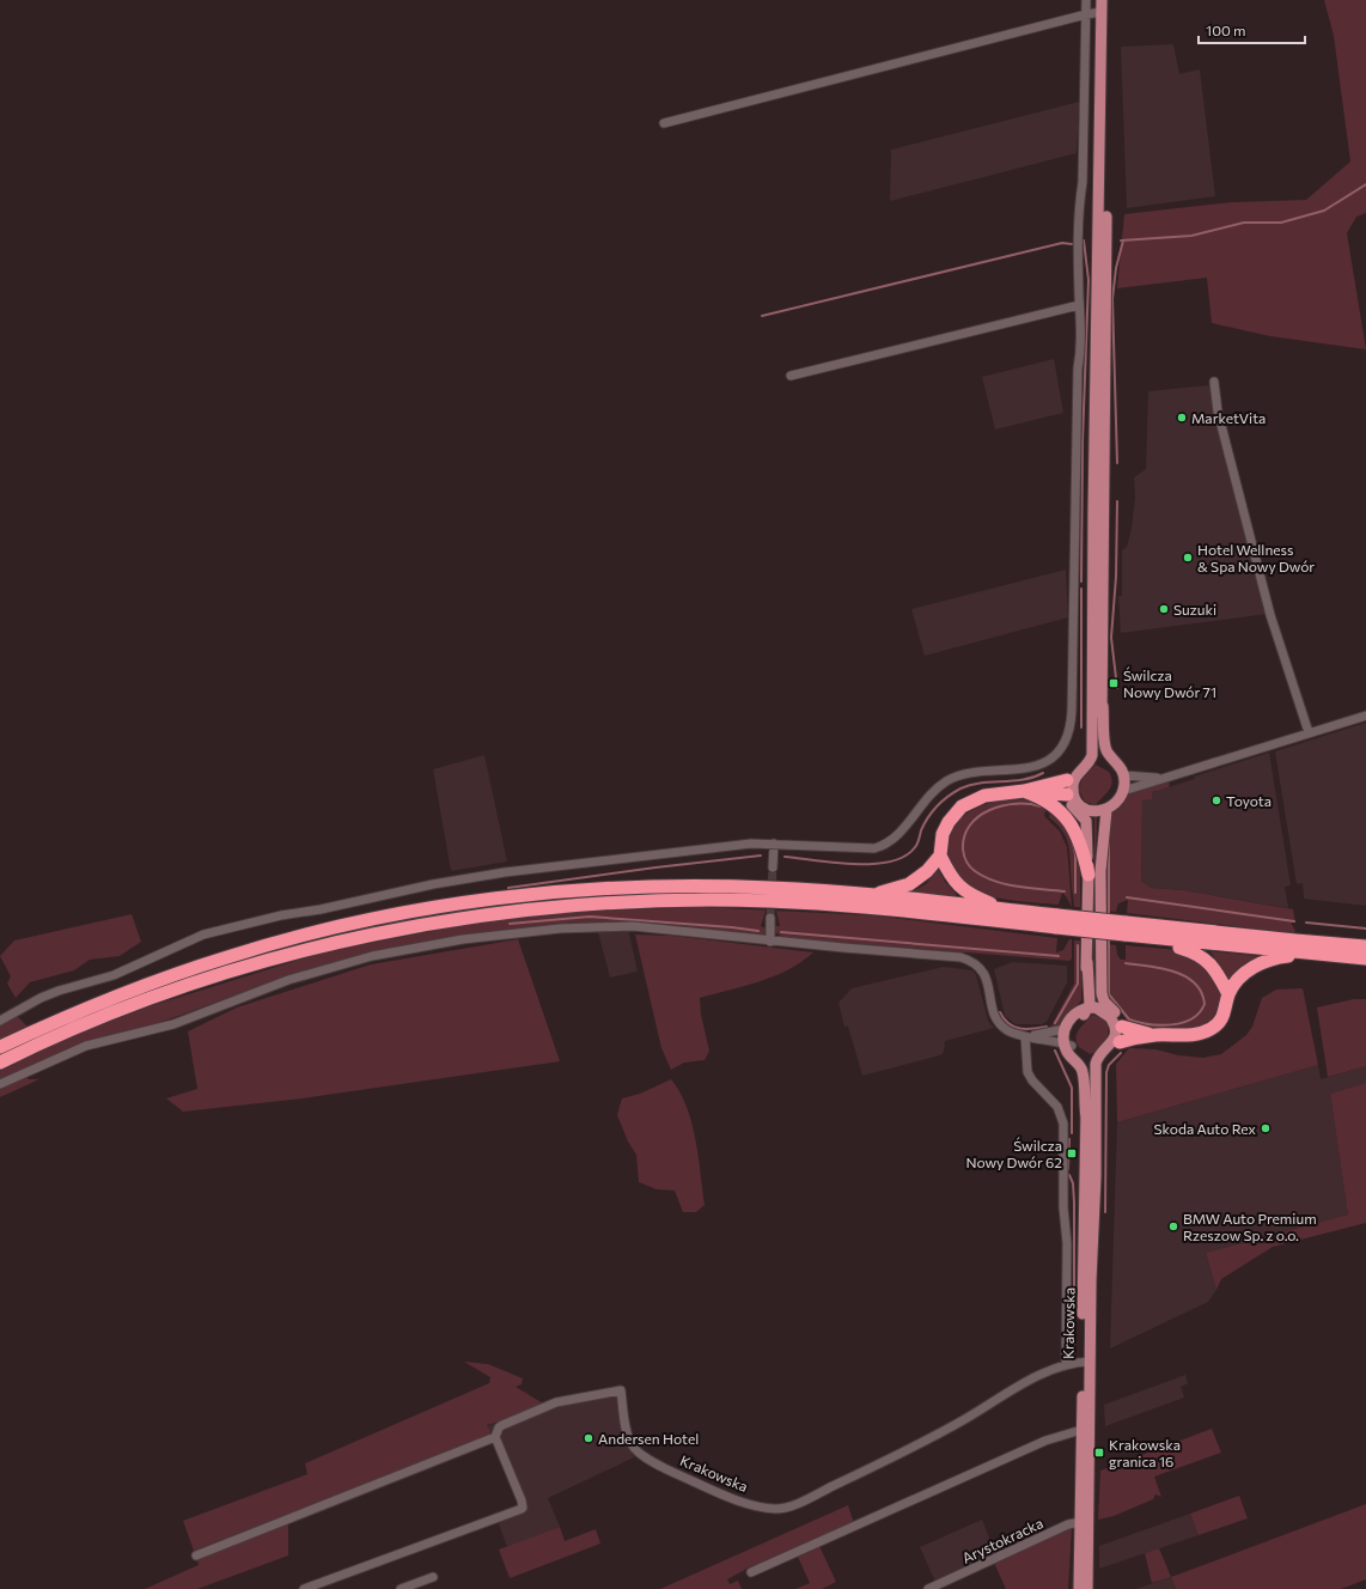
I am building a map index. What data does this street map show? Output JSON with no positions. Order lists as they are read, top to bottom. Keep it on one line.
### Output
{"streets":{"main road":["Krakowska"],"street":["Arystokracka"]},"crossings":[["Krakowska","Arystokracka"]],"places":{"other":["MarketVita","Hotel Wellness & Spa Nowy Dwór","Suzuki","Toyota","Skoda Auto Rex","BMW Auto Premium Rzeszow Sp. z o.o.","Andersen Hotel"],"transit":["Świlcza Nowy Dwór 71","Świlcza Nowy Dwór 62","Krakowska granica 16"]},"scale_bar":"100 m"}
